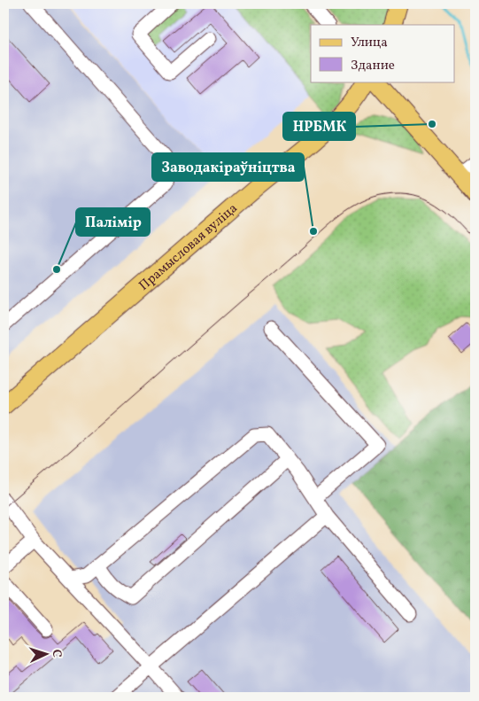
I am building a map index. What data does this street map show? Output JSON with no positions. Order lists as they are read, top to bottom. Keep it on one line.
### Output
{"streets":{"main road":["Прамысловая вуліца"]},"places":["НРБМК","Заводакіраўніцтва","Палімір"],"legend":["Улица","Здание"],"north":"right"}
